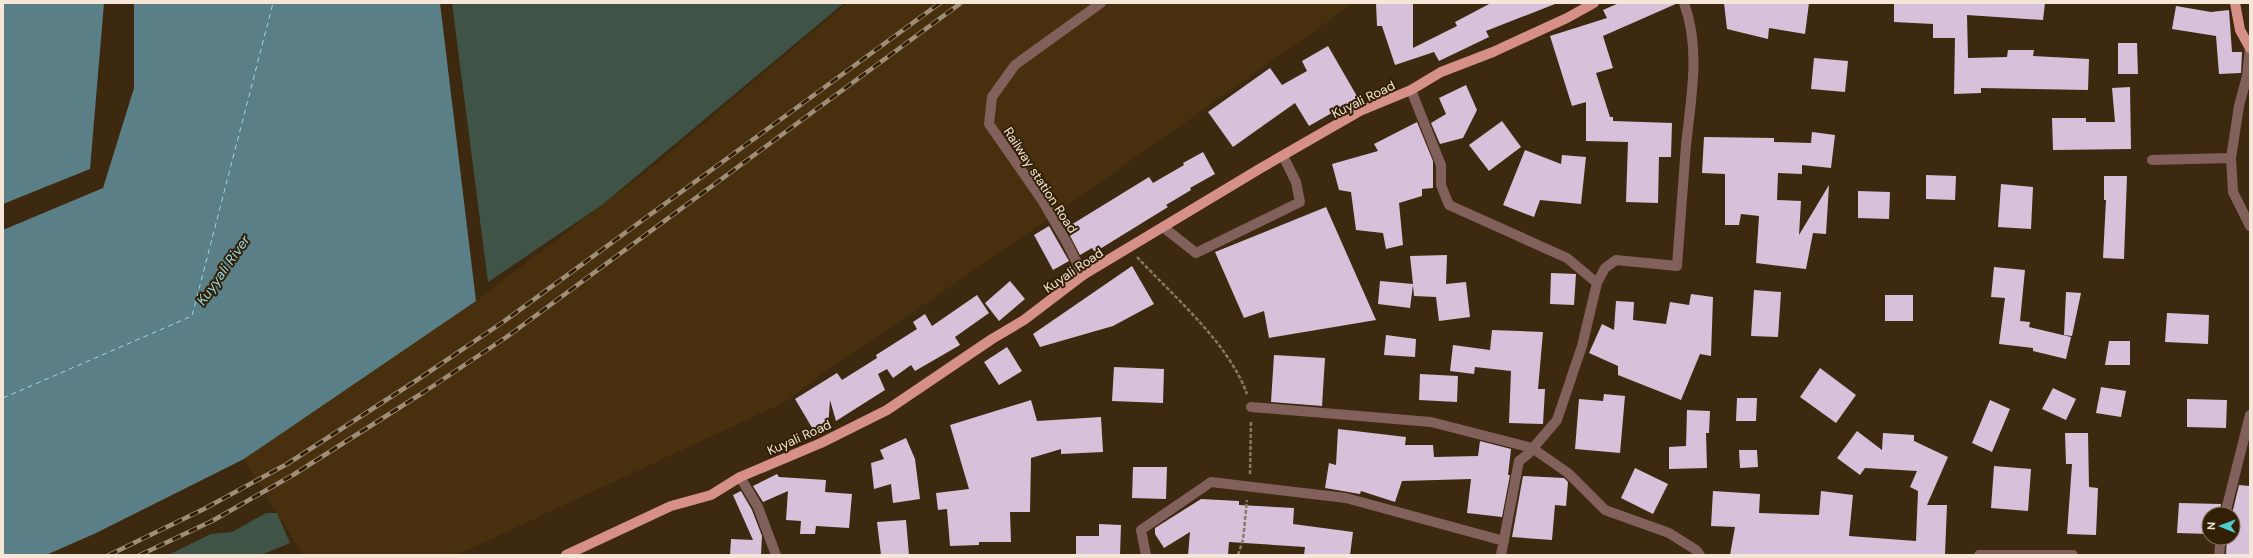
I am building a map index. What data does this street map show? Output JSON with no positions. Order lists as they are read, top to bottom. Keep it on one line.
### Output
{"streets":{"main road":["Kuyali Road"],"street":["Railway station Road"]},"crossings":[["Kuyali Road","Railway station Road"]],"water":["Kuyyali River"],"north":"left"}
